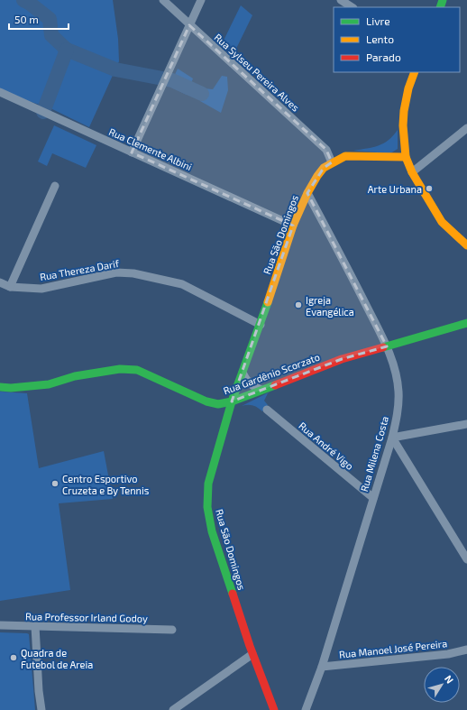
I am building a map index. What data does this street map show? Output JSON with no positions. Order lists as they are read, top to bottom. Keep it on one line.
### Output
{"streets":{"street":["Rua Sylseu Pereira Alves","Rua Clemente Albini","Rua São Domingos","Rua Thereza Darif","Rua Gardênio Scorzato","Rua André Vigo","Rua Milena Costa","Rua Professor Irland Godoy","Rua Manoel José Pereira"]},"crossings":[["Rua Sylseu Pereira Alves","Rua São Domingos"],["Rua Clemente Albini","Rua São Domingos"],["Rua São Domingos","Rua Thereza Darif"],["Rua São Domingos","Rua Gardênio Scorzato"],["Rua São Domingos","Rua Milena Costa"],["Rua Gardênio Scorzato","Rua Milena Costa"],["Rua André Vigo","Rua Milena Costa"],["Rua Milena Costa","Rua Manoel José Pereira"]],"places":["Arte Urbana","Igreja Evangélica","Centro Esportivo Cruzeta e By Tennis","Quadra de Futebol de Areia"],"legend":["Livre","Lento","Parado"],"scale_bar":"50 m","north":"top right"}
